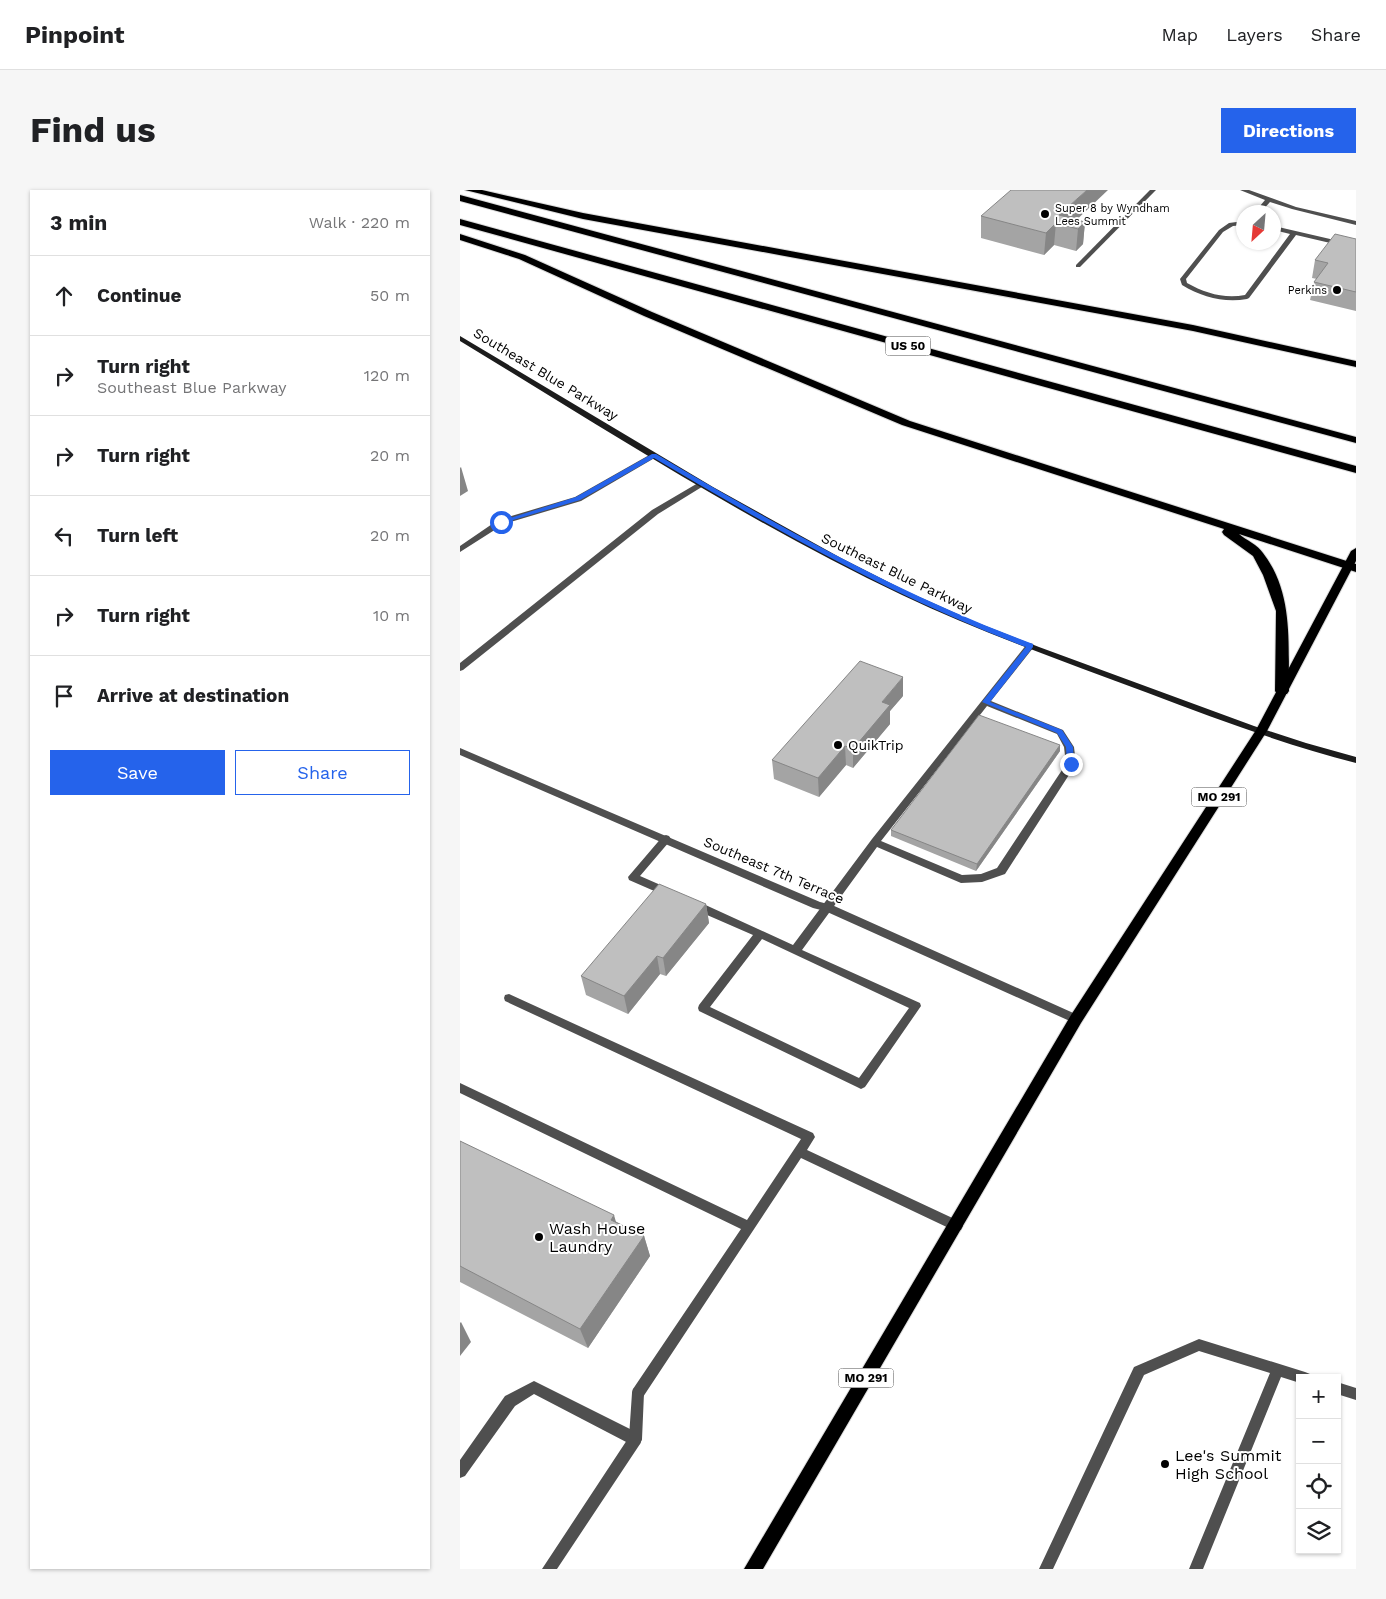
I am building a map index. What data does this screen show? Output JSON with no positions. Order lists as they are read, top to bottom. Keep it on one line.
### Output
{"streets":{"highway":["US 50"],"main road":["MO 291"],"street":["Southeast Blue Parkway","Southeast 7th Terrace"]},"crossings":[["Southeast Blue Parkway","MO 291"],["MO 291","Southeast 7th Terrace"]],"places":["Super 8 by Wyndham Lees Summit","Perkins","QuikTrip","Wash House Laundry","Lee's Summit High School"],"north":"bottom left","page":{"header":"Pinpoint","nav":["Map","Layers","Share"],"buttons":["Directions",["Save","Share"]],"title":"Find us","heading":["3 min","Walk · 220 m"],"list":[["Continue","50 m"],["Turn right","Southeast Blue Parkway","120 m"],["Turn right","20 m"],["Turn left","20 m"],["Turn right","10 m"],"Arrive at destination"],"map_buttons":["+","−"]}}
